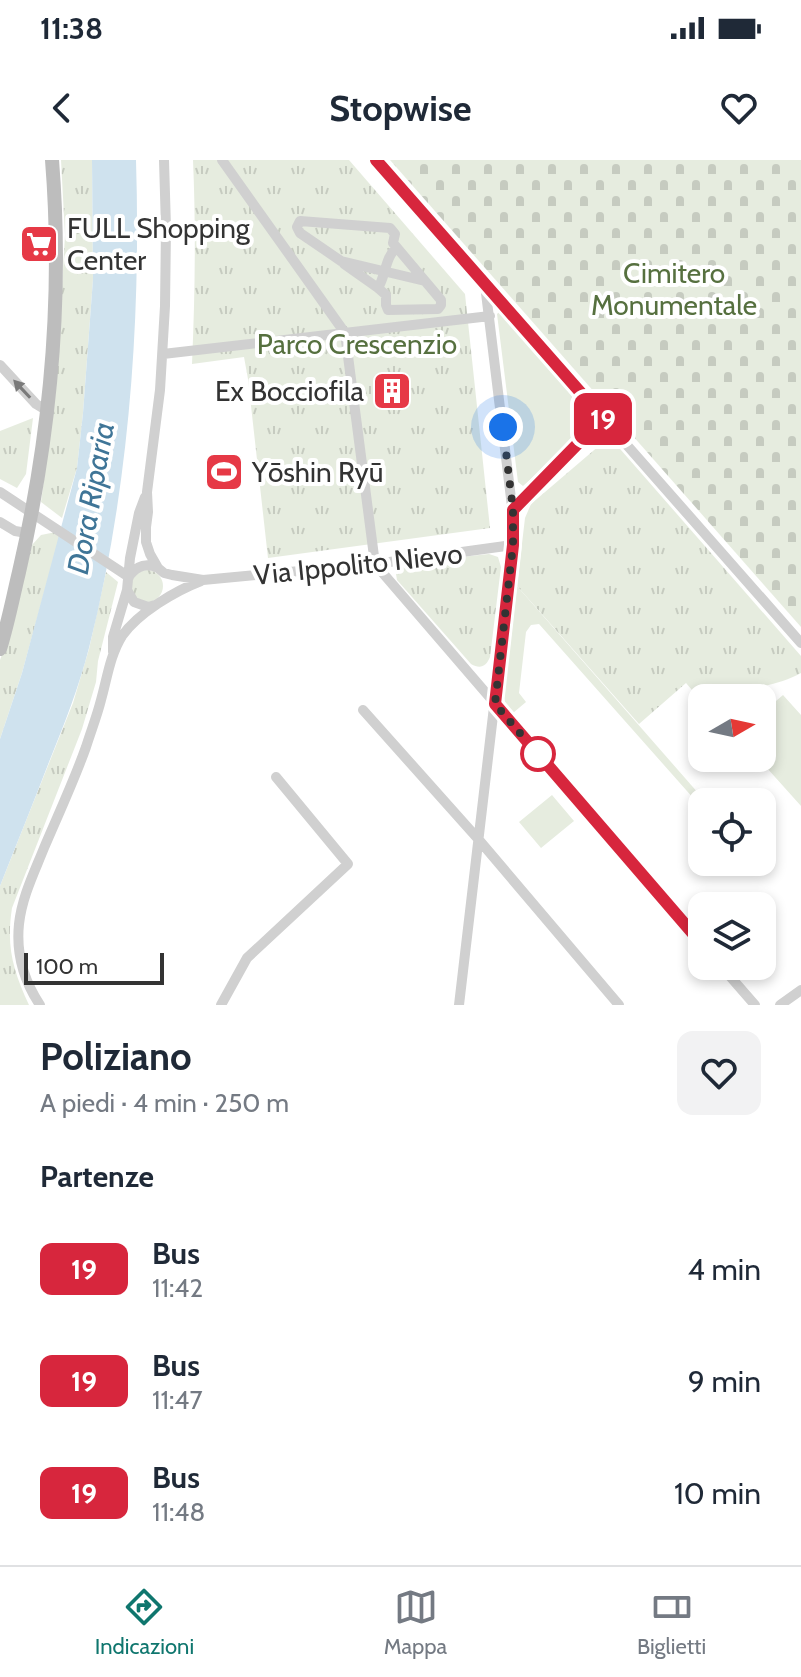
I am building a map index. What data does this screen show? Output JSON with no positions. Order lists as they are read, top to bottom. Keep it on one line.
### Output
{"streets":{"street":["Via Ippolito Nievo"]},"water":["Dora Riparia"],"parks":["Cimitero Monumentale","Parco Crescenzio"],"places":{"supermarket":["FULL Shopping Center"],"building":["Ex Bocciofila"],"sports":["Yōshin Ryū"]},"lines":["bus line 19"],"scale_bar":"100 m","north":"right","page":{"status":"11:38","header":"Stopwise","on_map":"19","scale":"100 m","heading":[["Poliziano","A piedi · 4 min · 250 m"],"Partenze"],"list":[{"mark":"19","name":"Bus","note":"11:42","value":"4 min"},{"mark":"19","name":"Bus","note":"11:47","value":"9 min"},{"mark":"19","name":"Bus","note":"11:48","value":"10 min"}],"tabs":["Indicazioni","Mappa","Biglietti"]}}
